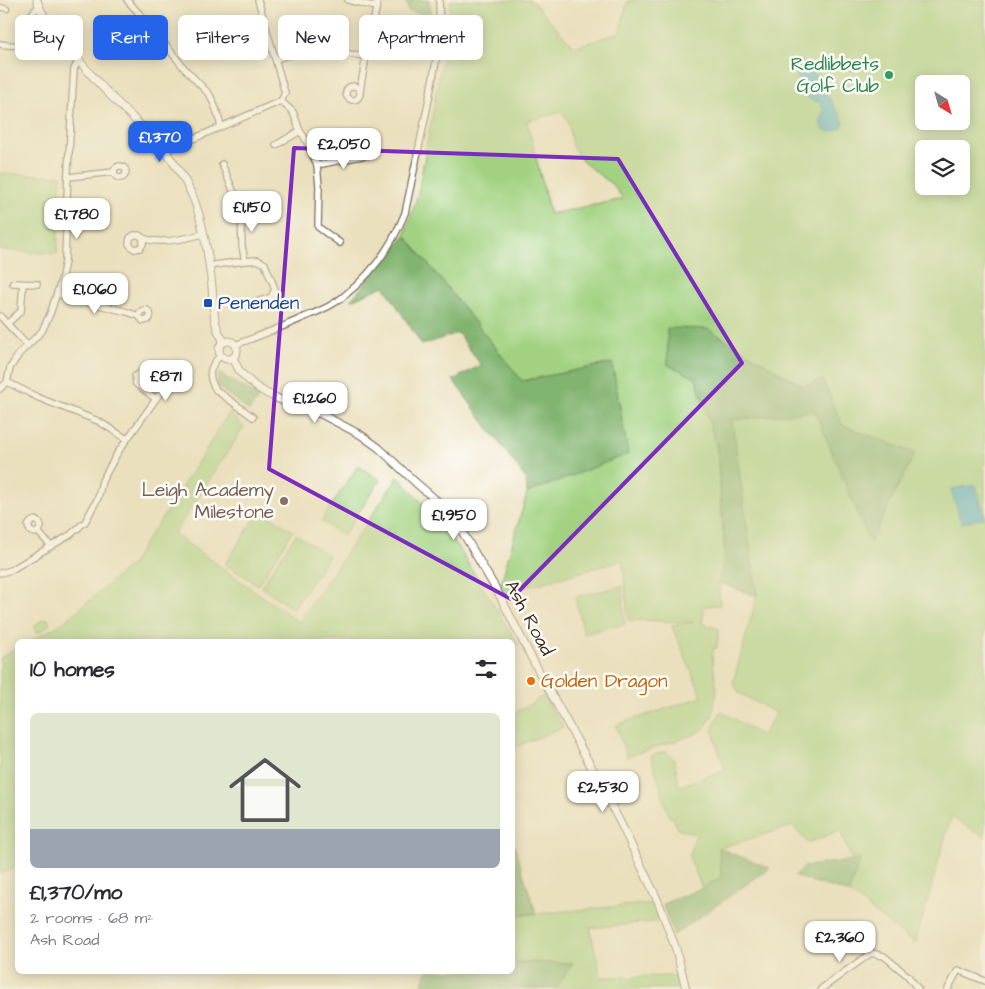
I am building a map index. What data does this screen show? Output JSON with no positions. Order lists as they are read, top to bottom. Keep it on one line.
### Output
{"streets":{"street":["Ash Road"]},"places":{"other":["Redlibbets Golf Club","Leigh Academy Milestone","Golden Dragon"],"transit":["Penenden"]},"north":"bottom right","page":{"chip":["Buy","Rent","Filters","New","Apartment"],"price":["£1,370","£2,050","£1,150","£1,780","£1,060","£871","£1,260","£1,950","£2,530","£2,360"],"heading":"10 homes","list":[{"name":"£1,370/mo","note":"2 rooms · 68 m² · Ash Road"}]}}
